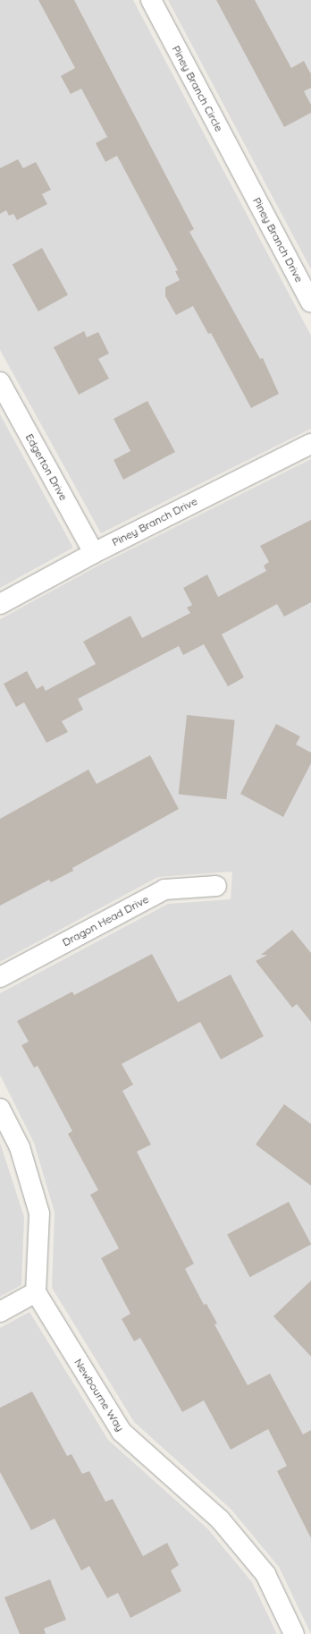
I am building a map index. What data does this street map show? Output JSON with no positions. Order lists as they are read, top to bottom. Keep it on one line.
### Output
{"streets":{"street":["Piney Branch Circle","Piney Branch Drive","Edgerton Drive","Dragon Head Drive","Newbourne Way"]},"crossings":[["Piney Branch Circle","Piney Branch Drive"],["Piney Branch Drive","Edgerton Drive"]]}
